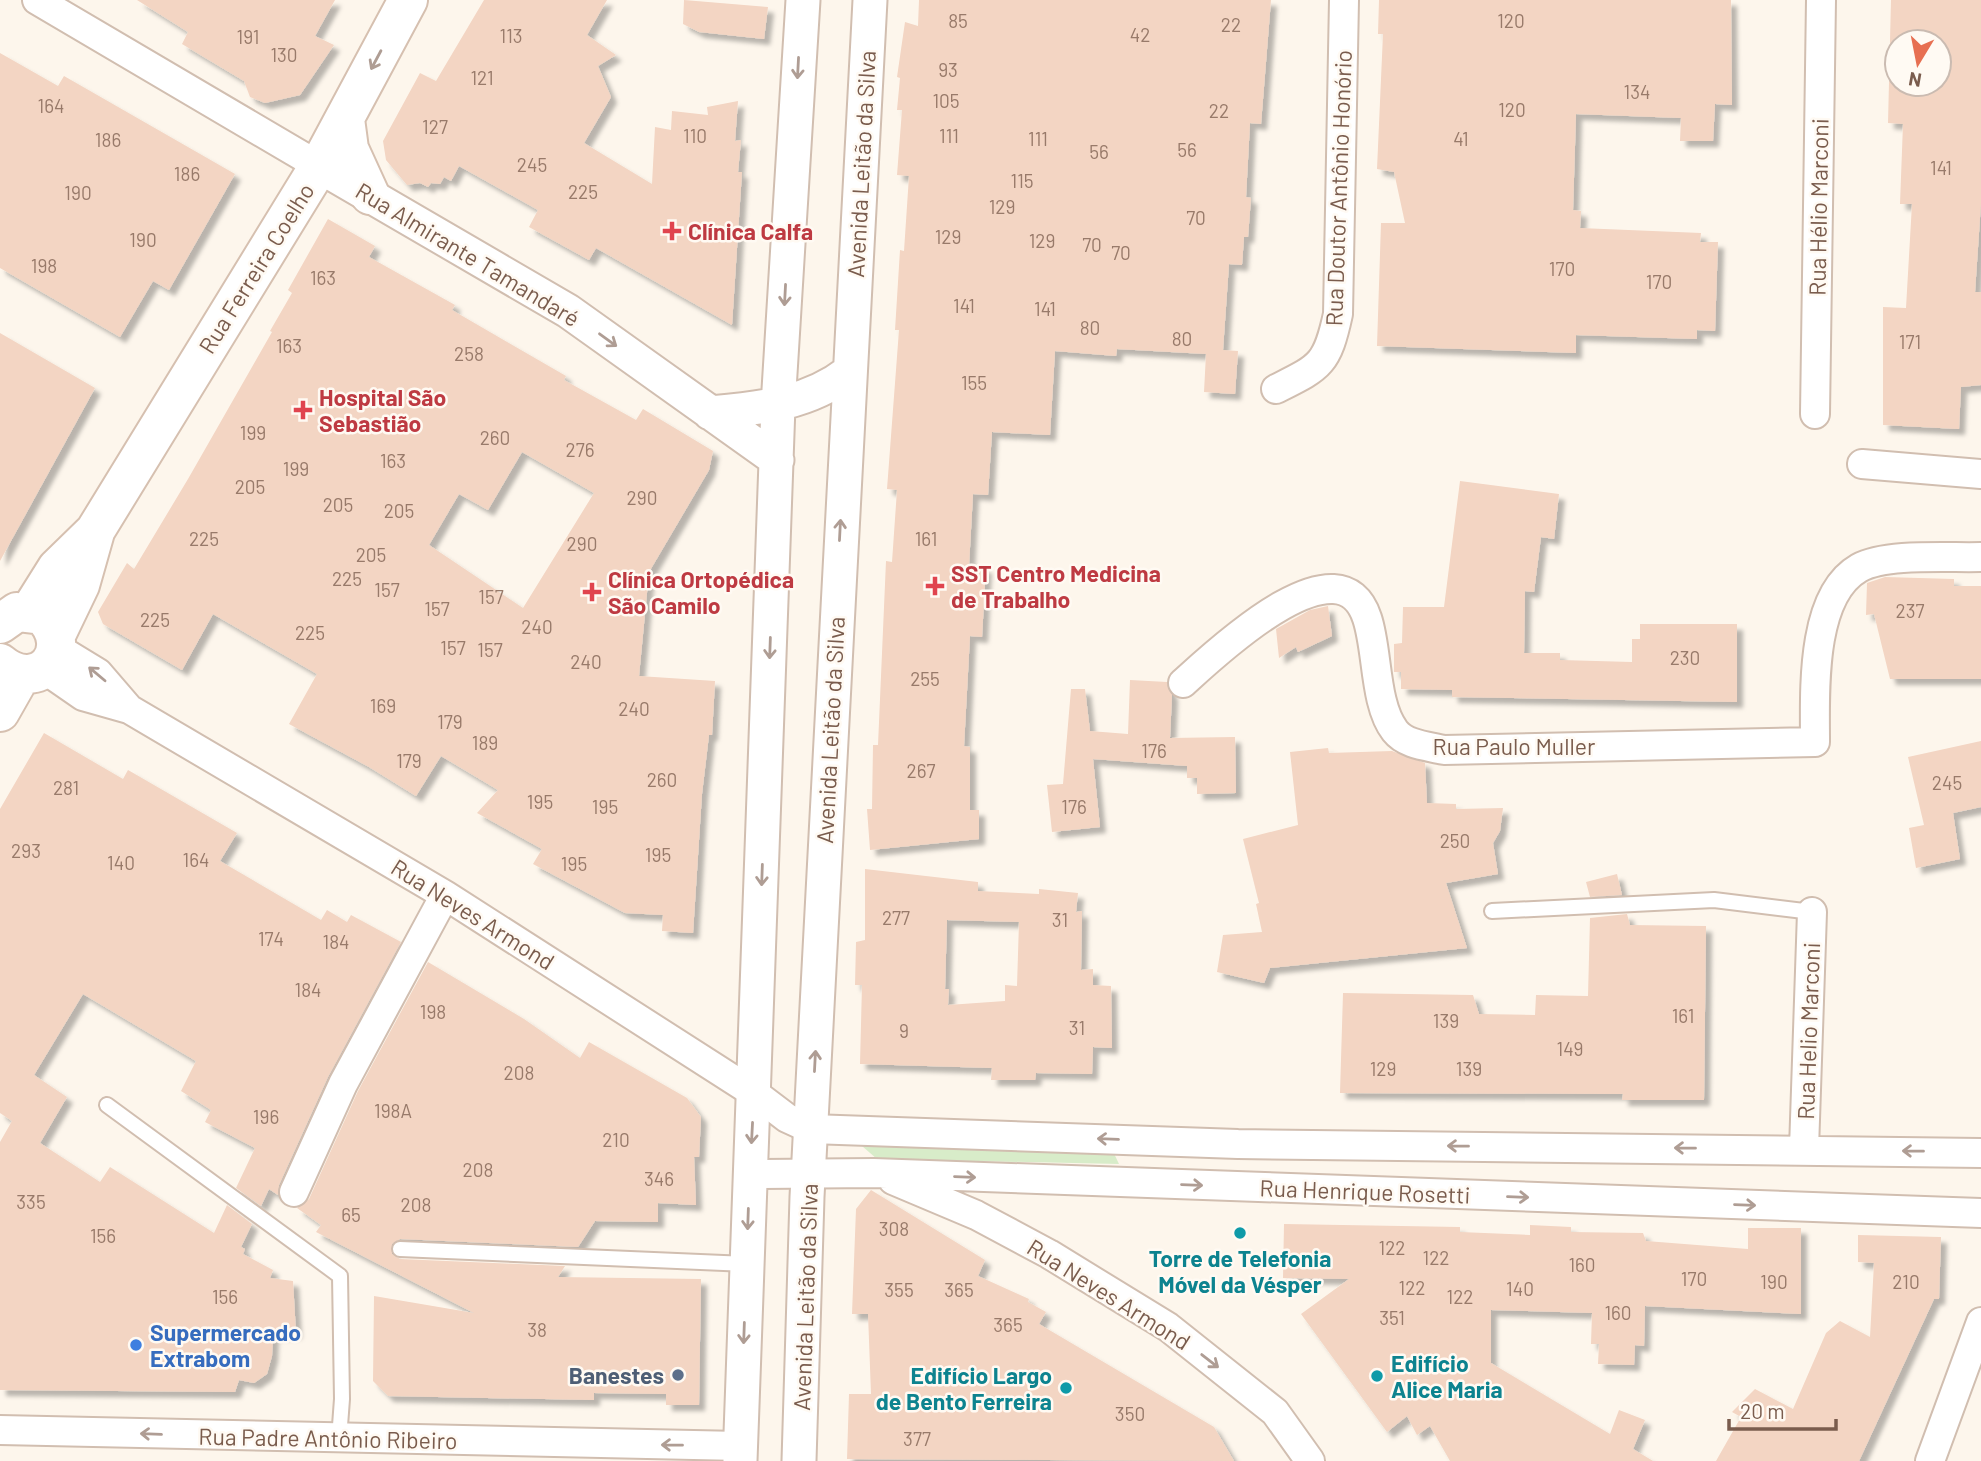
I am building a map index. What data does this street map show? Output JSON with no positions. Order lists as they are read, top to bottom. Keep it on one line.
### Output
{"streets":{"main road":["Rua Ferreira Coelho"],"street":["Avenida Leitão da Silva","Rua Doutor Antônio Honório","Rua Hélio Marconi","Rua Almirante Tamandaré","Rua Paulo Muller","Rua Neves Armond","Rua Helio Marconi","Rua Henrique Rosetti","Rua Padre Antônio Ribeiro"]},"crossings":[["Avenida Leitão da Silva","Rua Neves Armond"],["Avenida Leitão da Silva","Rua Henrique Rosetti"],["Rua Almirante Tamandaré","Rua Ferreira Coelho"],["Rua Ferreira Coelho","Rua Neves Armond"],["Rua Neves Armond","Rua Henrique Rosetti"],["Rua Helio Marconi","Rua Henrique Rosetti"]],"one_way":["Rua Almirante Tamandaré","Rua Neves Armond","Rua Padre Antônio Ribeiro"],"places":{"health":["Clínica Calfa","Hospital São Sebastião","SST Centro Medicina de Trabalho","Clínica Ortopédica São Camilo"],"other":["Torre de Telefonia Móvel da Vésper","Supermercado Extrabom","Banestes","Edifício Alice Maria","Edifício Largo de Bento Ferreira"]},"house_numbers":["85","120","22","42","113","191","130","93","121","134","105","164","120","22","127","110","111","111","41","186","56","56","245","141","186","115","225","190","129","70","129","190","129","70","70","198","170","163","170","141","141","80","80","171","163","258","155","199","260","276","163","199","205","290","205","205","225","161","290","205","225","157","157","157","237","225","240","225","157","157","230","240","255","169","240","179","189","176","179","267","260","245","281","195","195","176","250","293","195","164","140","195","277","31","174","184","184","198","161","139","31","9","149","129","139","208","198A","196","210","208","346","335","208","65","308","156","122","122","160","170","190","210","122","140","355","365","156","122","160","351","365","38","350","377"],"scale_bar":"20 m","north":"bottom"}
